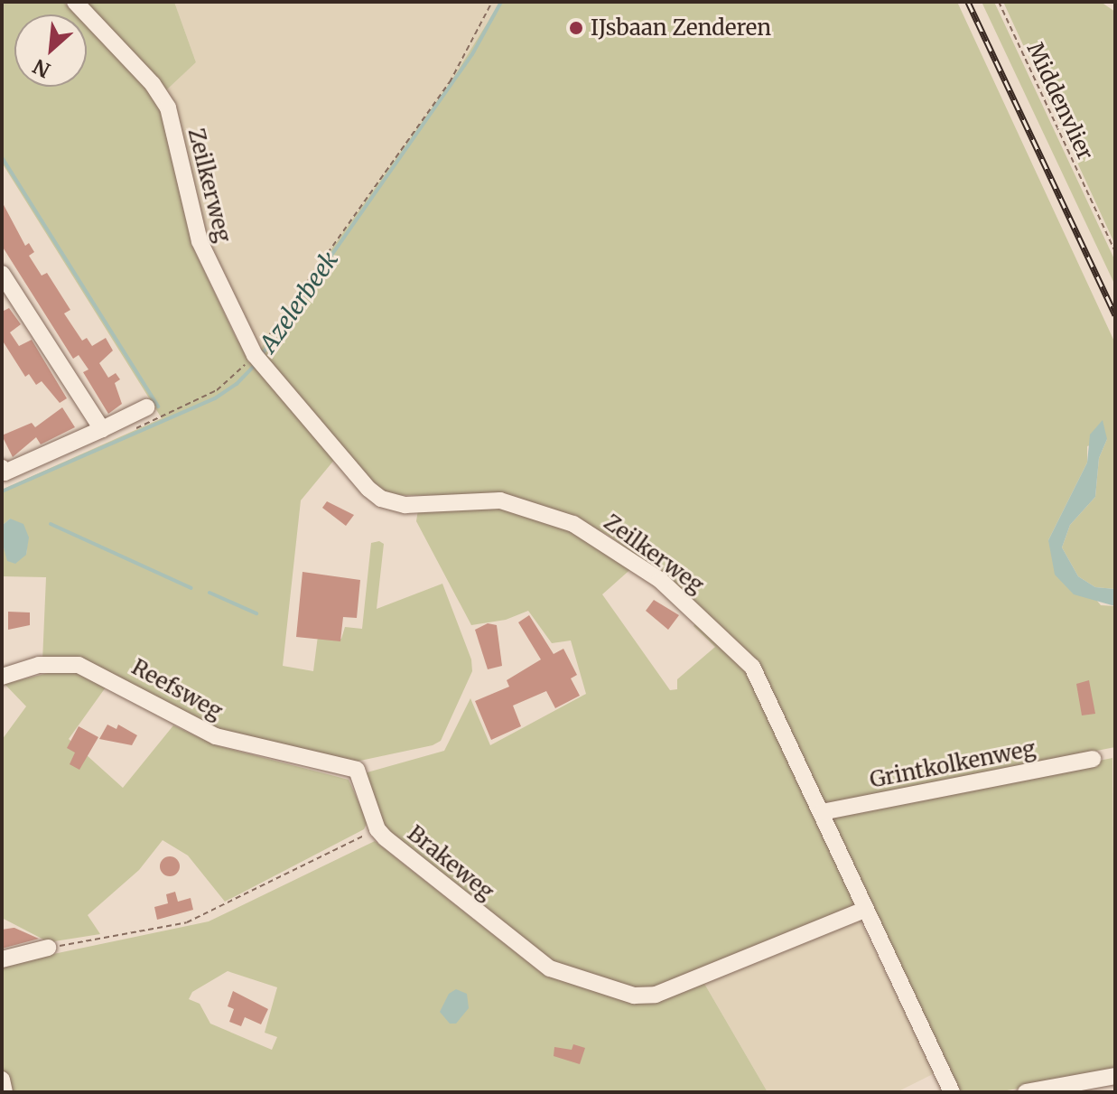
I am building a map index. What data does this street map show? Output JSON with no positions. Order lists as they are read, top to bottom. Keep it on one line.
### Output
{"streets":{"street":["Zeilkerweg","Reefsweg","Grintkolkenweg","Brakeweg"],"path":["Middenvlier"]},"crossings":[["Zeilkerweg","Grintkolkenweg"],["Zeilkerweg","Brakeweg"],["Reefsweg","Brakeweg"]],"water":["Azelerbeek"],"places":["IJsbaan Zenderen"],"north":"bottom left"}
